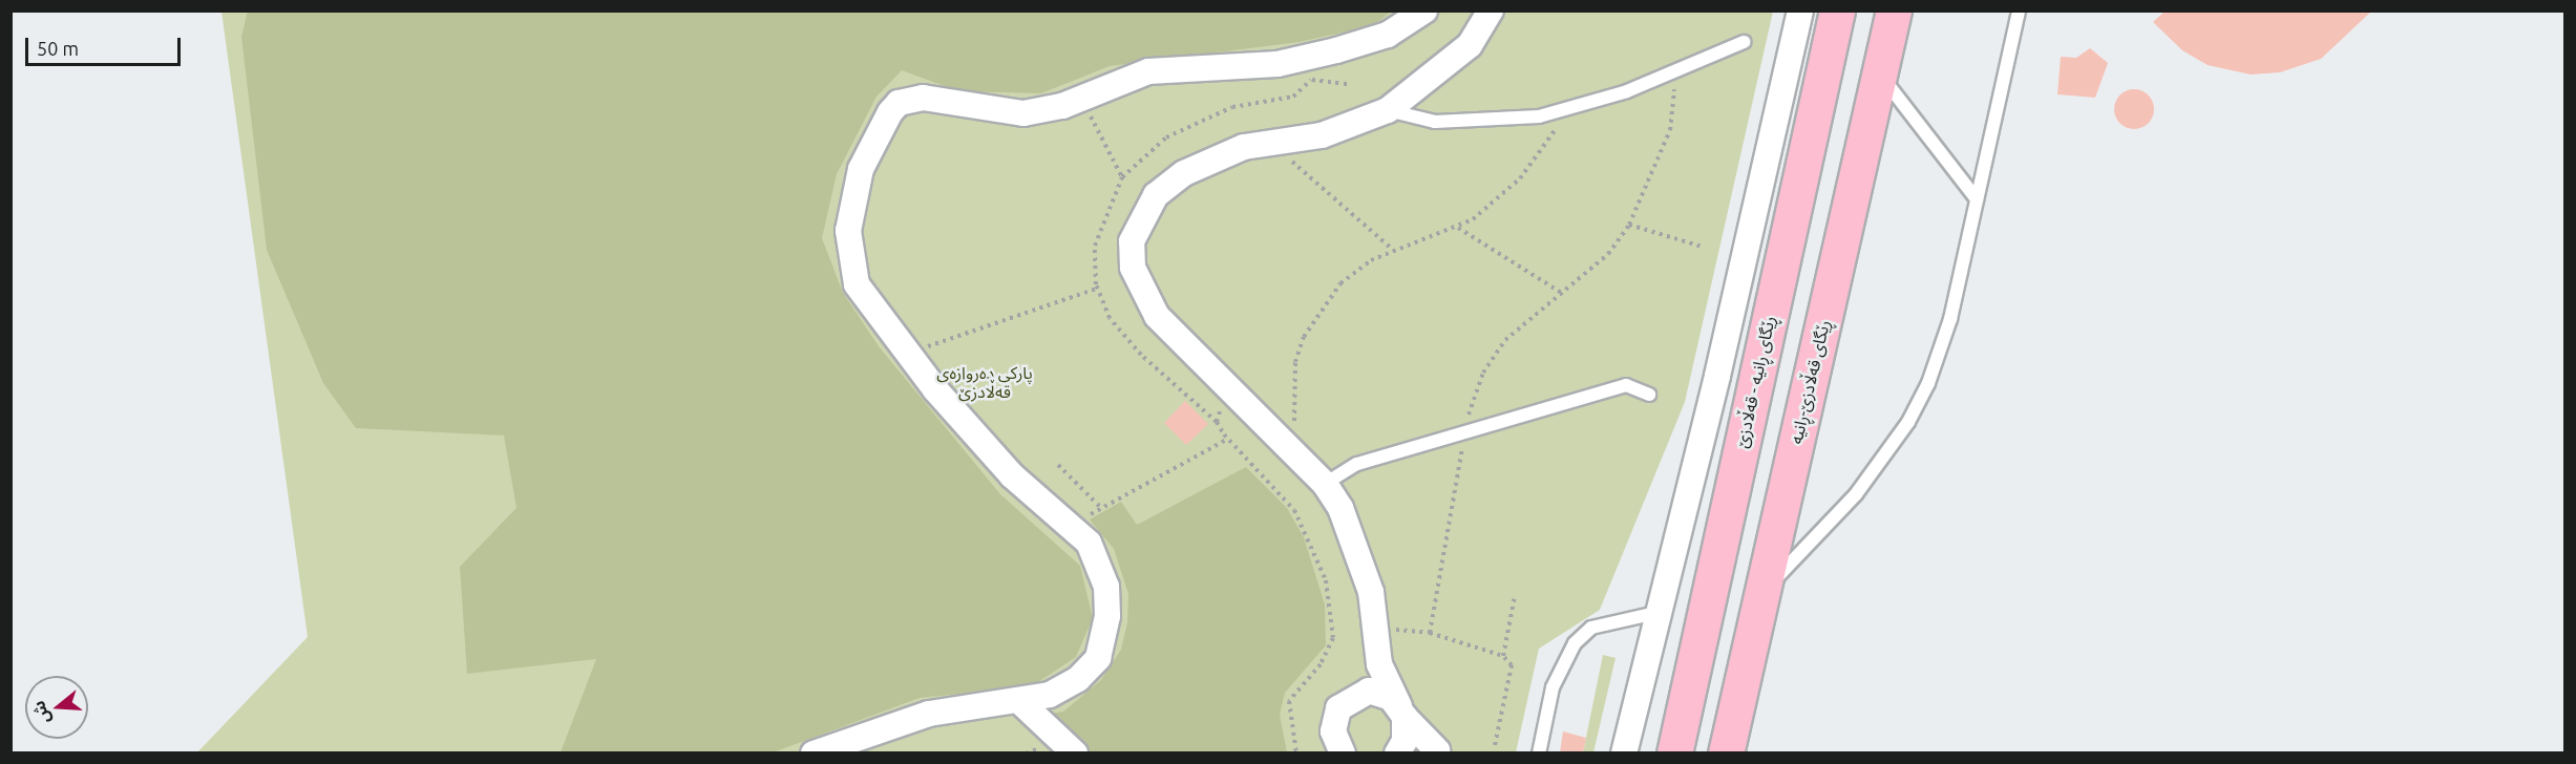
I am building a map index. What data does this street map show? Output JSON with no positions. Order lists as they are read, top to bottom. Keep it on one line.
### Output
{"streets":{"main road":["ڕێگای ڕانیە - قەڵادزێ","ڕێگای قەڵادزێ-ڕانیە"]},"parks":["پارکی دەروازەی قەڵادزێ"],"scale_bar":"50 m","north":"left"}
